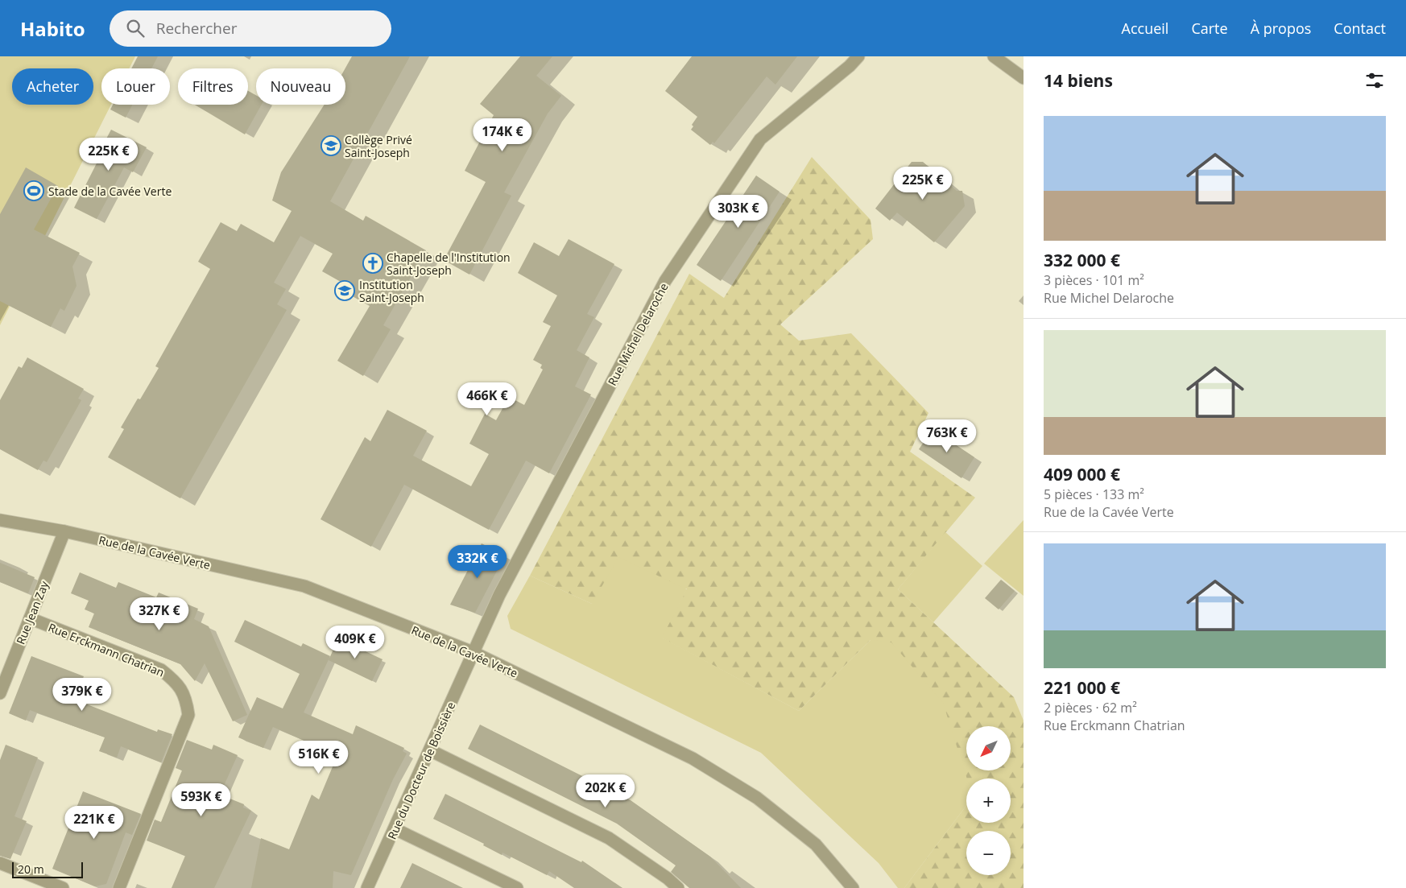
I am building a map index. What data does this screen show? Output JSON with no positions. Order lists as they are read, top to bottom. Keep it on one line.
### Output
{"streets":{"street":["Rue Michel Delaroche","Rue de la Cavée Verte","Rue Jean Zay","Rue Erckmann Chatrian","Rue du Docteur de Boissière"]},"crossings":[["Rue Michel Delaroche","Rue de la Cavée Verte"],["Rue Michel Delaroche","Rue du Docteur de Boissière"],["Rue de la Cavée Verte","Rue Jean Zay"],["Rue de la Cavée Verte","Rue du Docteur de Boissière"],["Rue Jean Zay","Rue Erckmann Chatrian"]],"places":{"school or university":["Collège Privé Saint-Joseph","Institution Saint-Joseph"],"sports":["Stade de la Cavée Verte"],"church":["Chapelle de l'Institution Saint-Joseph"]},"scale_bar":"20 m","north":"bottom left","page":{"header":"Habito","search":"Rechercher","nav":["Accueil","Carte","À propos","Contact"],"heading":"14 biens","chip":["Acheter","Louer","Filtres","Nouveau"],"list":[{"name":"332 000 €","note":"3 pièces · 101 m² · Rue Michel Delaroche"},{"name":"409 000 €","note":"5 pièces · 133 m² · Rue de la Cavée Verte"},{"name":"221 000 €","note":"2 pièces · 62 m² · Rue Erckmann Chatrian"}],"price":["174K €","225K €","225K €","303K €","466K €","763K €","332K €","327K €","409K €","379K €","516K €","202K €","593K €","221K €"],"map_buttons":["+","−"],"scale":"20 m"}}
